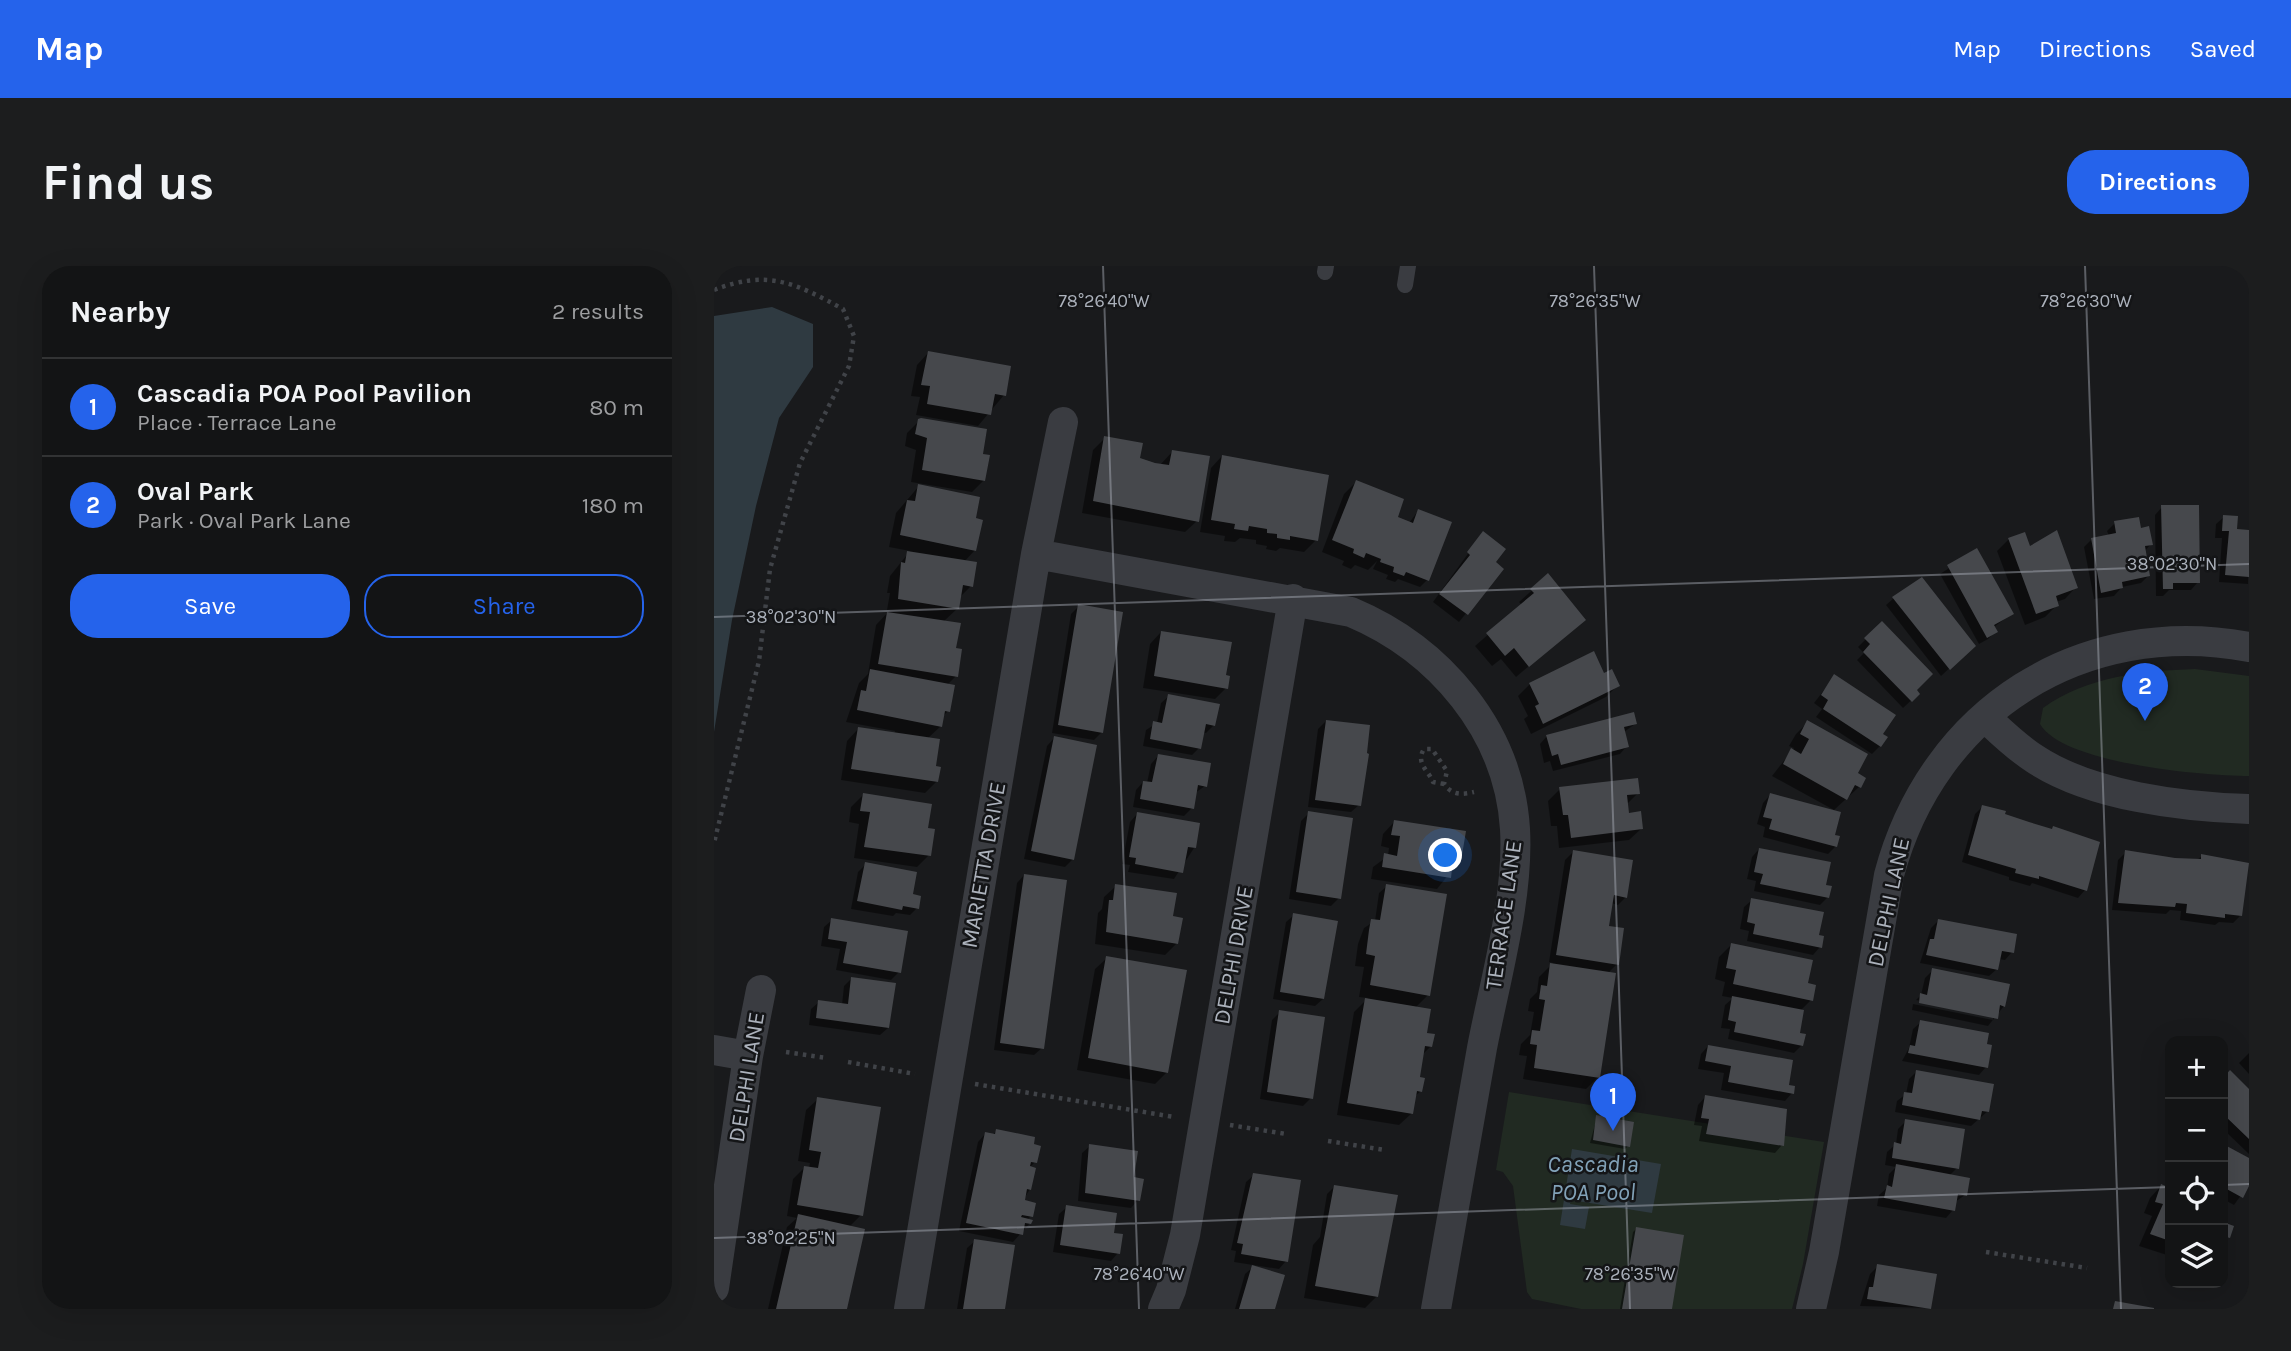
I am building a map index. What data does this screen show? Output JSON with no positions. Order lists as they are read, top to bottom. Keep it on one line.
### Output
{"streets":{"street":["MARIETTA DRIVE","DELPHI LANE","TERRACE LANE","DELPHI DRIVE"]},"crossings":[["MARIETTA DRIVE","TERRACE LANE"],["TERRACE LANE","DELPHI DRIVE"]],"water":["Cascadia POA Pool"],"page":{"header":"Map","nav":["Map","Directions","Saved"],"buttons":["Directions",["Save","Share"]],"title":"Find us","heading":["Nearby","2 results"],"list":[{"mark":"1","name":"Cascadia POA Pool Pavilion","note":"Place · Terrace Lane","value":"80 m"},{"mark":"2","name":"Oval Park","note":"Park · Oval Park Lane","value":"180 m"}],"pins":["2","1"],"map_buttons":["+","−"]},"coordinates":["78°26'40\"W","78°26'35\"W","78°26'30\"W","38°02'30\"N","38°02'25\"N"]}
